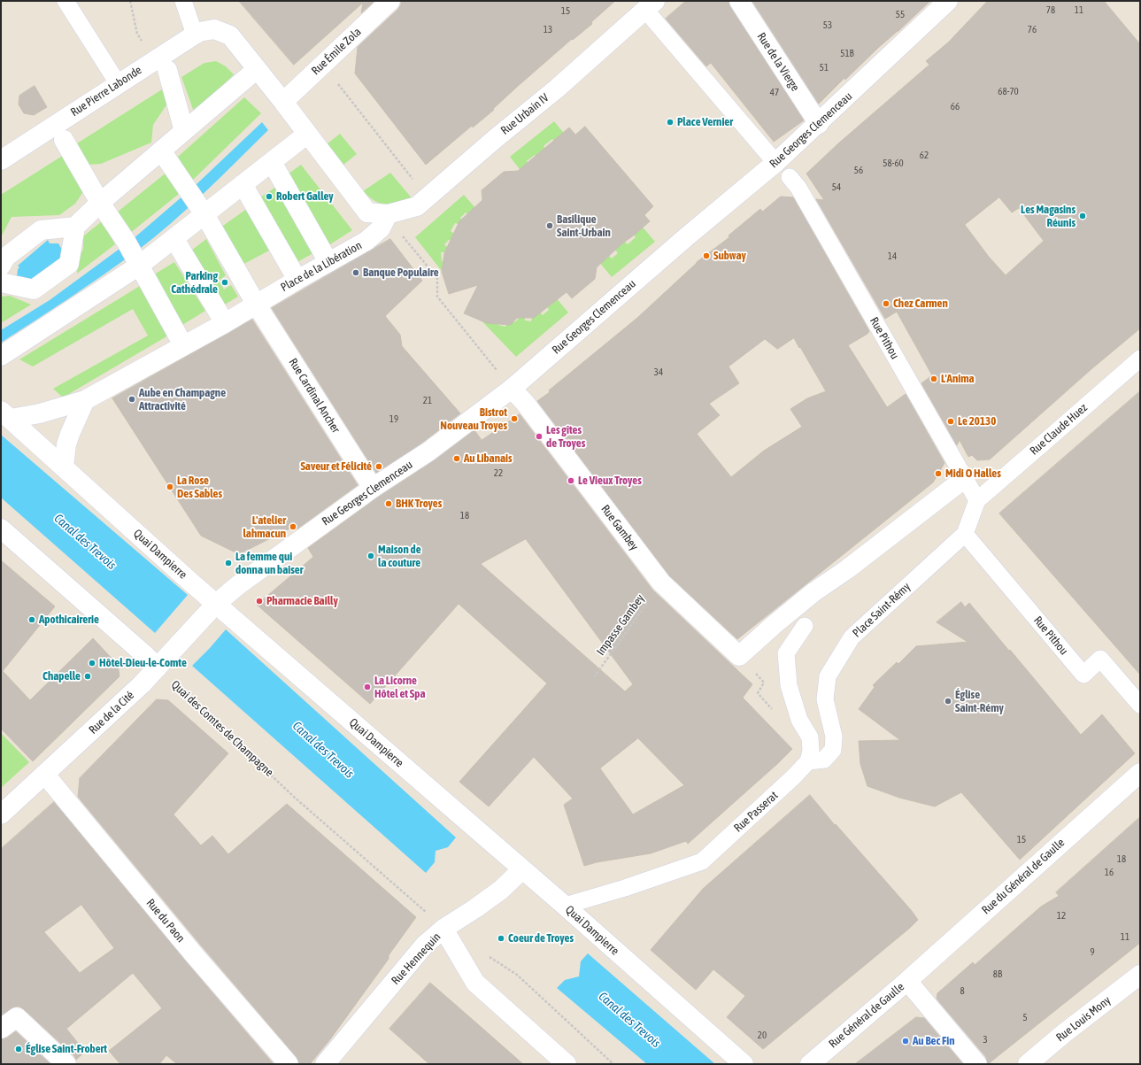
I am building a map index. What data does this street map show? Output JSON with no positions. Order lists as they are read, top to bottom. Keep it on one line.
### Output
{"streets":{"street":["Rue Émile Zola","Rue de la Vierge","Rue Pierre Labonde","Rue Urbain IV","Rue Georges Clemenceau","Place de la Libération","Rue Cardinal Ancher","Rue Gambey","Quai Dampierre","Rue de la Cité","Rue du Général de Gaulle","Rue du Paon","Rue Hennequin","Rue Général de Gaulle","Rue Louis Mony"],"lane":["Rue Pithou","Rue Claude Huez","Place Saint-Rémy","Rue Passerat"],"path":["Impasse Gambey","Quai des Comtes de Champagne"]},"crossings":[["Rue Émile Zola","Rue Pierre Labonde"],["Rue de la Vierge","Rue Georges Clemenceau"],["Rue Urbain IV","Place de la Libération"],["Rue Georges Clemenceau","Rue Cardinal Ancher"],["Rue Georges Clemenceau","Rue Gambey"],["Rue Georges Clemenceau","Quai Dampierre"],["Rue Georges Clemenceau","Rue de la Cité"],["Place de la Libération","Rue Cardinal Ancher"],["Place de la Libération","Quai Dampierre"],["Rue Pithou","Rue Claude Huez"],["Rue Pithou","Place Saint-Rémy"],["Rue Claude Huez","Place Saint-Rémy"],["Rue Gambey","Impasse Gambey"],["Quai Dampierre","Rue de la Cité"],["Quai Dampierre","Rue Passerat"],["Quai Dampierre","Rue Hennequin"],["Place Saint-Rémy","Rue Passerat"],["Rue de la Cité","Quai des Comtes de Champagne"],["Rue de la Cité","Rue du Paon"],["Quai des Comtes de Champagne","Rue Hennequin"],["Rue du Général de Gaulle","Rue Général de Gaulle"]],"water":["Canal des Trevois"],"places":["Place Vernier","Robert Galley","Les Magasins Réunis","Basilique Saint-Urbain","Subway","Banque Populaire","Parking Cathédrale","Chez Carmen","L'Anima","Aube en Champagne Attractivité","Bistrot Nouveau Troyes","Le 20130","Les gîtes de Troyes","Au Libanais","Saveur et Félicité","Midi O Halles","Le Vieux Troyes","La Rose Des Sables","BHK Troyes","L'atelier lahmacun","Maison de la couture","La femme qui donna un baiser","Pharmacie Bailly","Apothicairerie","Hôtel-Dieu-le-Comte","Chapelle","La Licorne Hôtel et Spa","Église Saint-Rémy","Coeur de Troyes","Au Bec Fin","Église Saint-Frobert"],"house_numbers":["78","11","15","55","53","13","76","51B","51","68-70","47","66","62","58-60","56","54","14","34","21","19","22","18","15","18","16","12","11","9","8B","8","5","20","3"]}
